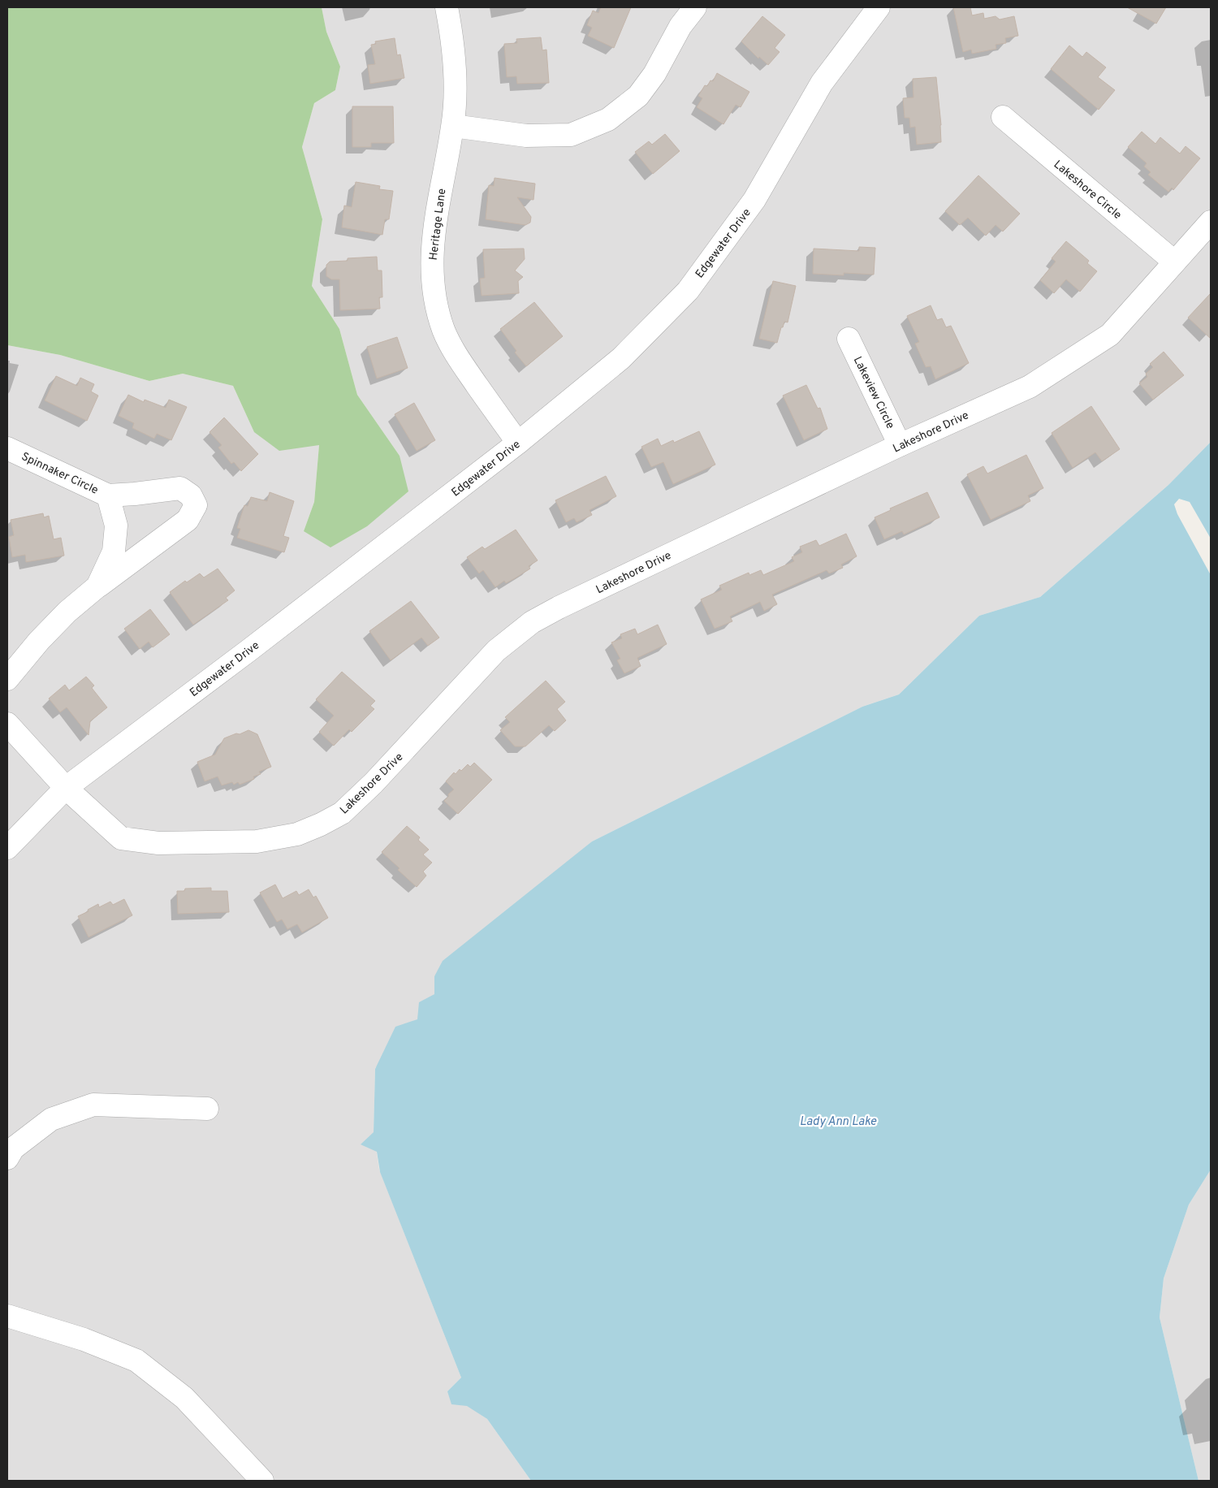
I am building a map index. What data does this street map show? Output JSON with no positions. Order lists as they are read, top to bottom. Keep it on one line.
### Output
{"streets":{"street":["Lakeshore Circle","Heritage Lane","Edgewater Drive","Lakeview Circle","Lakeshore Drive","Spinnaker Circle"]},"crossings":[["Lakeshore Circle","Lakeshore Drive"],["Heritage Lane","Edgewater Drive"],["Edgewater Drive","Lakeshore Drive"],["Lakeview Circle","Lakeshore Drive"]],"water":["Lady Ann Lake"]}
